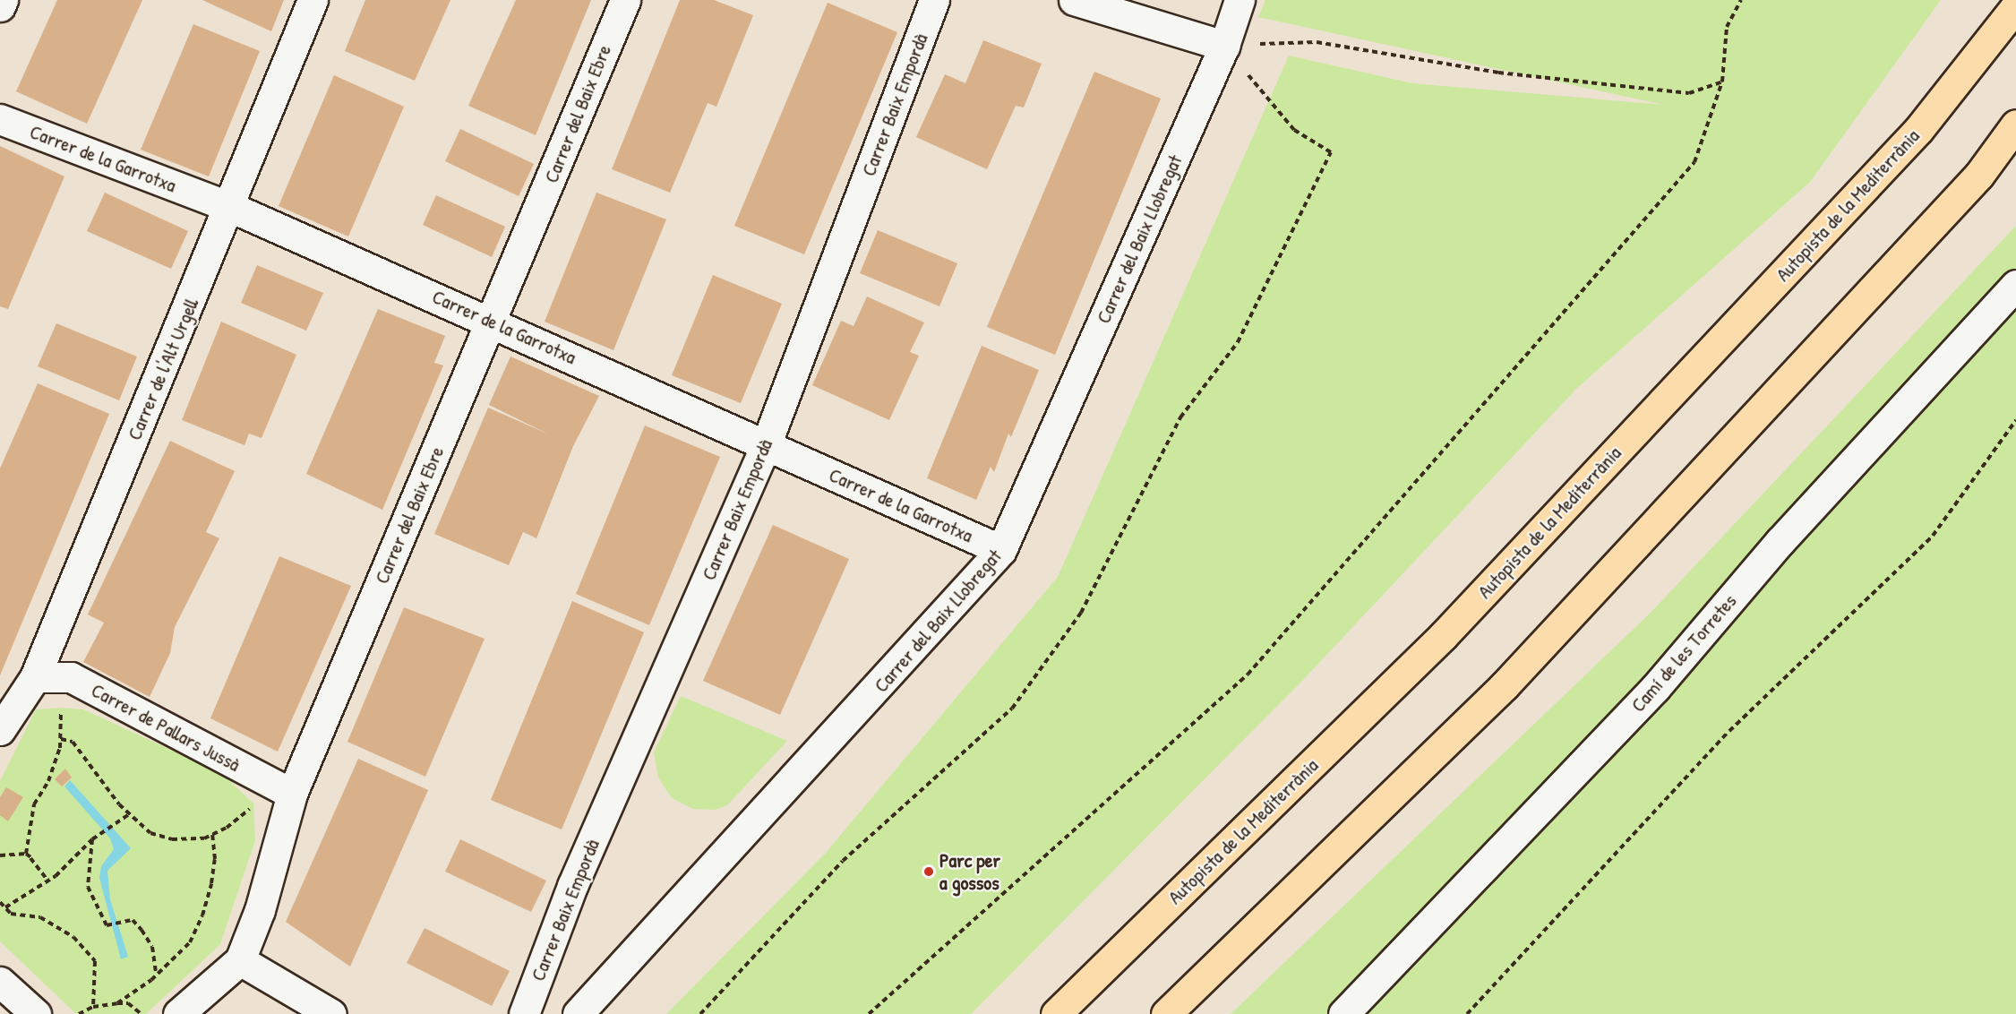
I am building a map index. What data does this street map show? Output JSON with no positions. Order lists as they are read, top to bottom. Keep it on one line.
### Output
{"streets":{"highway":["Autopista de la Mediterrània"],"street":["Carrer Baix Empordà","Carrer del Baix Ebre","Carrer de la Garrotxa","Carrer del Baix Llobregat","Carrer de l'Alt Urgell","Camí de les Torretes","Carrer de Pallars Jussà"]},"crossings":[["Carrer Baix Empordà","Carrer de la Garrotxa"],["Carrer del Baix Ebre","Carrer de la Garrotxa"],["Carrer del Baix Ebre","Carrer de Pallars Jussà"],["Carrer de la Garrotxa","Carrer del Baix Llobregat"],["Carrer de la Garrotxa","Carrer de l'Alt Urgell"],["Carrer de l'Alt Urgell","Carrer de Pallars Jussà"]],"places":["Parc per a gossos"]}
